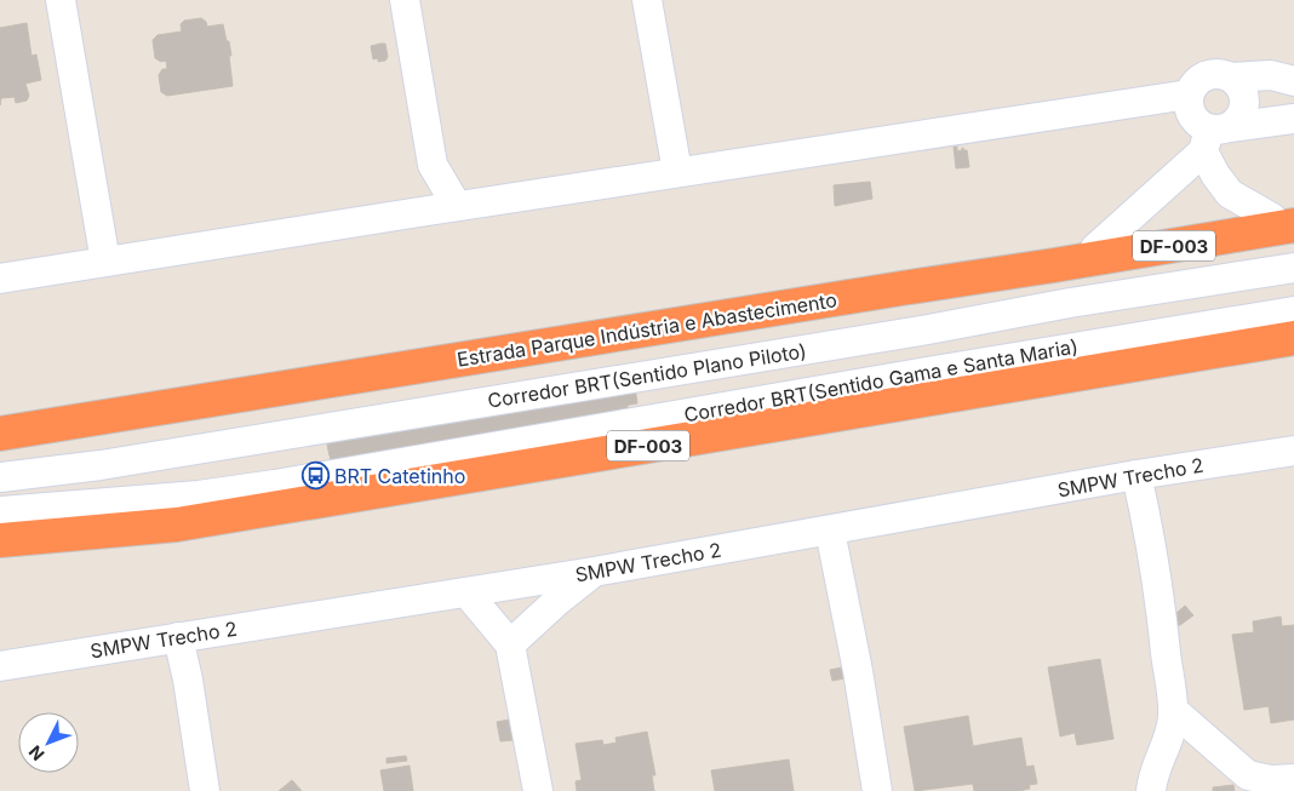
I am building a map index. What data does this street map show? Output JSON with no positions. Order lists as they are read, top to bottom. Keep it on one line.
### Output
{"streets":{"highway":["DF-003","Estrada Parque Indústria e Abastecimento"],"street":["Corredor BRT(Sentido Plano Piloto)","Corredor BRT(Sentido Gama e Santa Maria)","SMPW Trecho 2"]},"places":{"bus stop":["BRT Catetinho"]},"north":"bottom left"}
